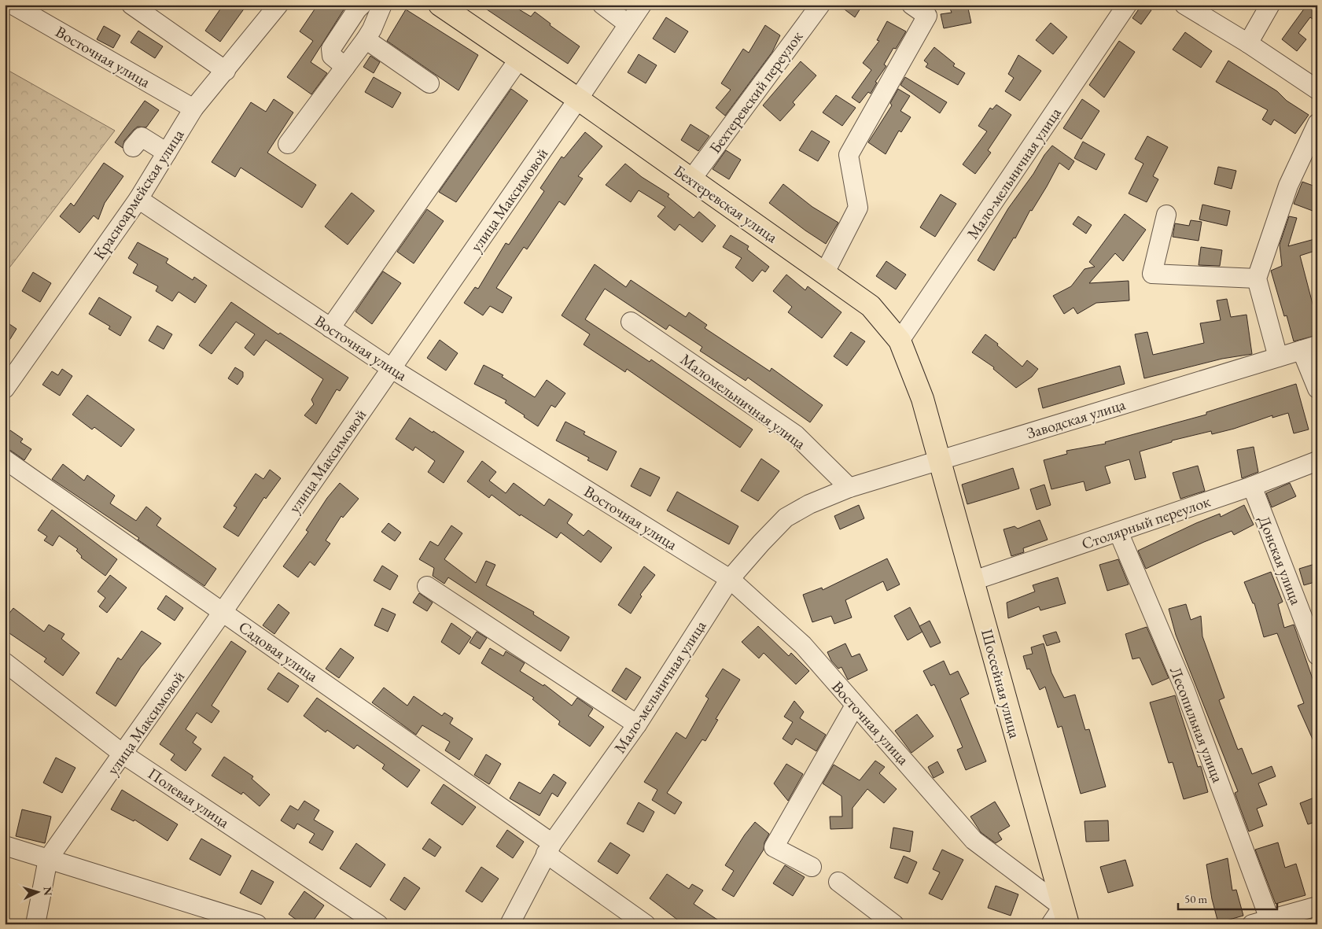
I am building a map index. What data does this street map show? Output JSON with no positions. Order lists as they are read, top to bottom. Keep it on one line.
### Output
{"streets":{"main road":["Бехтеревская улица","Шоссейная улица"],"street":["Восточная улица","Бехтеревский переулок","Мало-мельничная улица","Красноармейская улица","улица Максимовой","Маломельничная улица","Заводская улица","Столярный переулок","Донская улица","Садовая улица","Лесопильная улица","Полевая улица"]},"crossings":[["Восточная улица","Мало-мельничная улица"],["Восточная улица","Красноармейская улица"],["Восточная улица","улица Максимовой"],["Восточная улица","Шоссейная улица"],["Бехтеревский переулок","Бехтеревская улица"],["Мало-мельничная улица","Бехтеревская улица"],["Мало-мельничная улица","Маломельничная улица"],["Мало-мельничная улица","Заводская улица"],["Мало-мельничная улица","Садовая улица"],["улица Максимовой","Бехтеревская улица"],["улица Максимовой","Садовая улица"],["улица Максимовой","Полевая улица"],["Бехтеревская улица","Заводская улица"],["Бехтеревская улица","Шоссейная улица"],["Маломельничная улица","Заводская улица"],["Заводская улица","Шоссейная улица"],["Столярный переулок","Донская улица"],["Столярный переулок","Шоссейная улица"],["Столярный переулок","Лесопильная улица"]],"scale_bar":"50 m","north":"right"}
